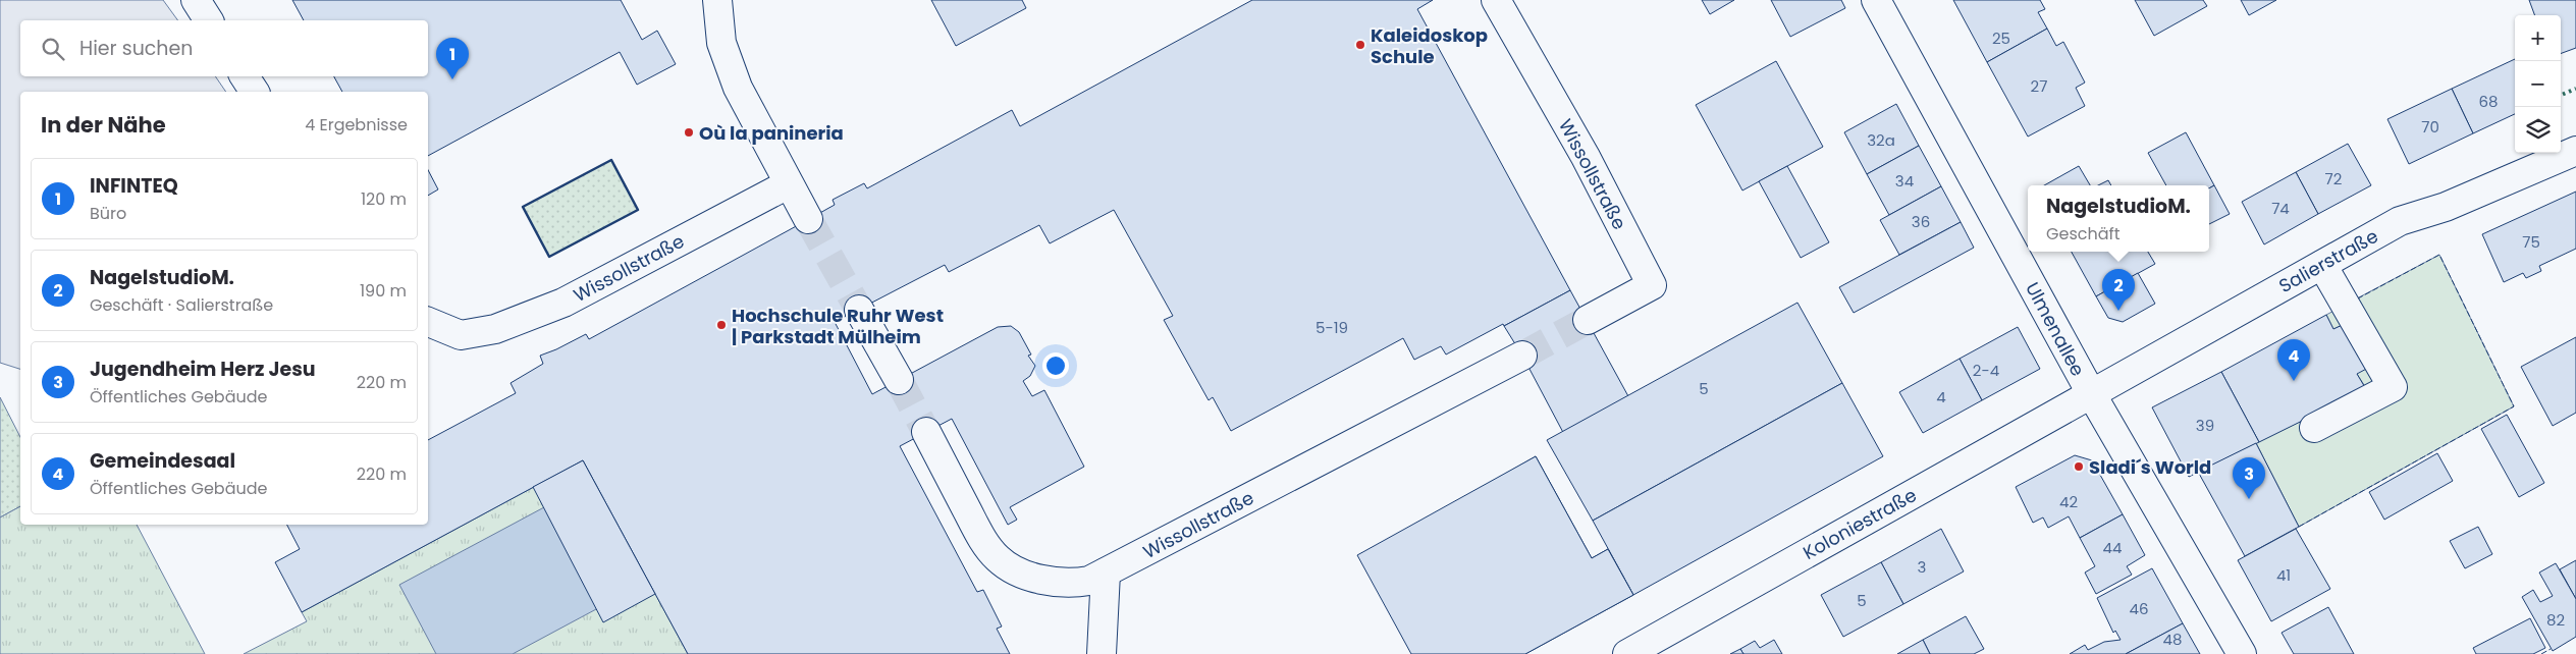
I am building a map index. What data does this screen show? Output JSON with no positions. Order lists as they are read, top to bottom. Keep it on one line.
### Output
{"streets":{"street":["Wissollstraße","Salierstraße","Ulmenallee","Koloniestraße"]},"crossings":[["Salierstraße","Ulmenallee"],["Salierstraße","Koloniestraße"],["Ulmenallee","Koloniestraße"]],"places":["Kaleidoskop Schule","Où la panineria","Hochschule Ruhr West | Parkstadt Mülheim","Sladi´s World"],"house_numbers":["25","27","68","70","32a","72","34","74","36","75","5-19","2-4","5","4","39","42","44","3","41","5","46","82","48"],"page":{"map_buttons":["+","−"],"search":"Hier suchen","pins":["1","2","4","3"],"heading":["In der Nähe","4 Ergebnisse"],"list":[{"mark":"1","name":"INFINTEQ","note":"Büro","value":"120 m"},{"mark":"2","name":"NagelstudioM.","note":"Geschäft · Salierstraße","value":"190 m"},{"mark":"3","name":"Jugendheim Herz Jesu","note":"Öffentliches Gebäude","value":"220 m"},{"mark":"4","name":"Gemeindesaal","note":"Öffentliches Gebäude","value":"220 m"}],"popup":["NagelstudioM.","Geschäft"]}}
